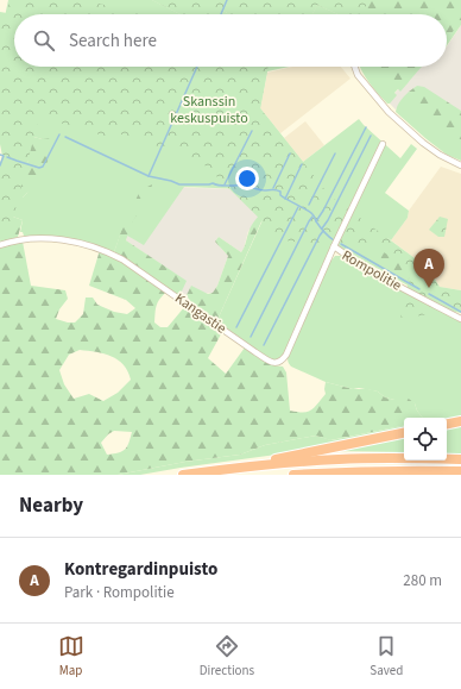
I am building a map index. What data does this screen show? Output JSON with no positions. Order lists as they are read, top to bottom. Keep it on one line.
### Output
{"streets":{"street":["Rompolitie","Kangastie"]},"crossings":[["Rompolitie","Kangastie"]],"parks":["Skanssin keskuspuisto"],"page":{"search":"Search here","pins":"A","heading":"Nearby","list":[{"mark":"A","name":"Kontregardinpuisto","note":"Park · Rompolitie","value":"280 m"}],"nav":["Map","Directions","Saved"]}}
